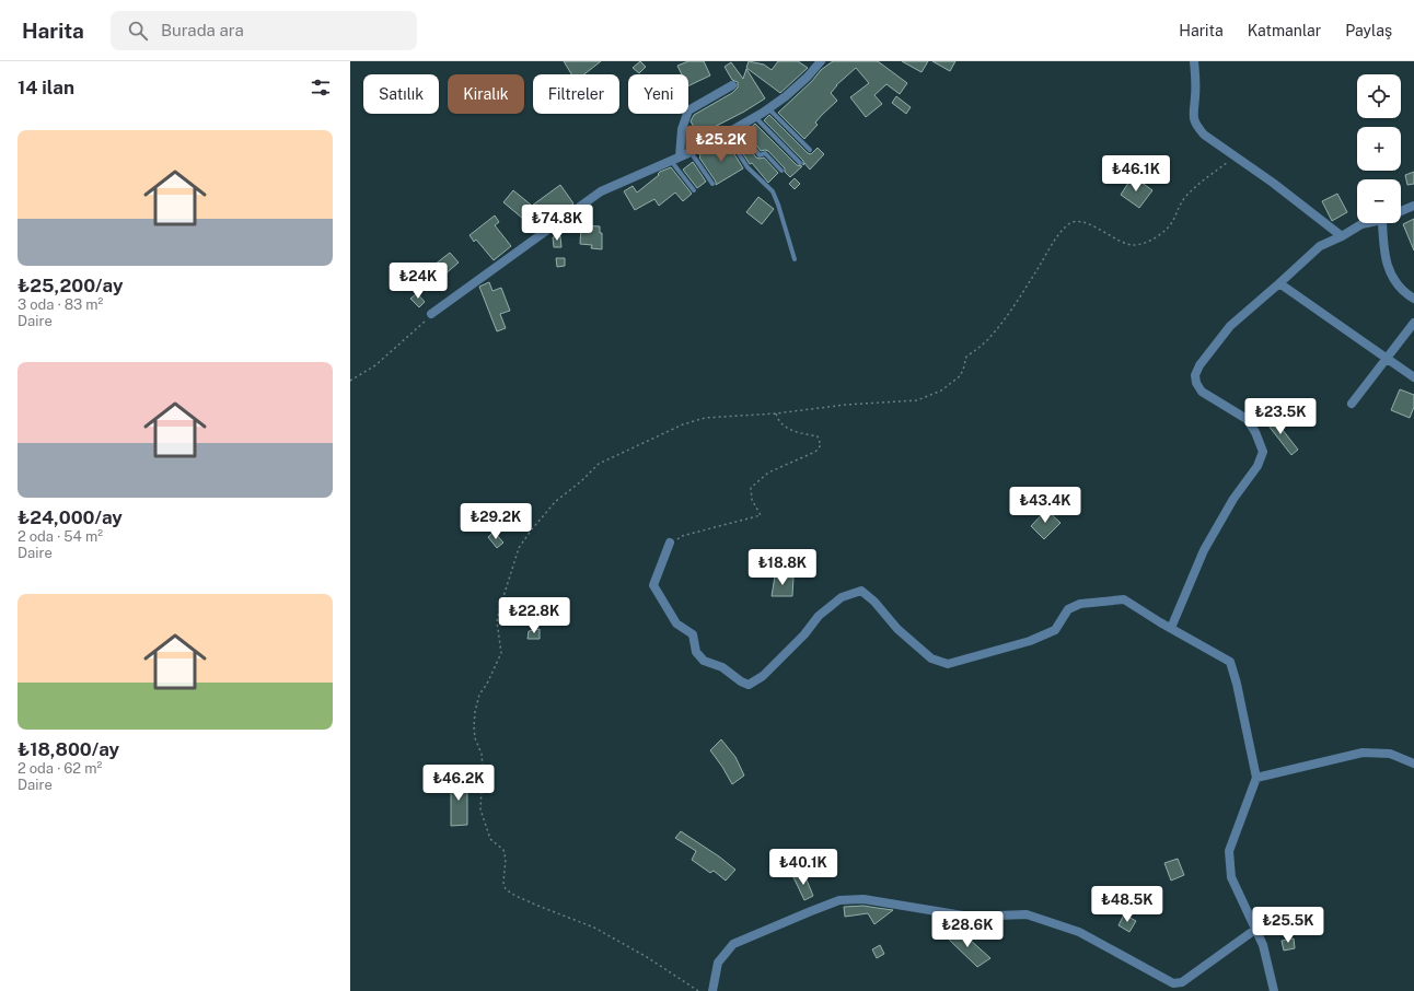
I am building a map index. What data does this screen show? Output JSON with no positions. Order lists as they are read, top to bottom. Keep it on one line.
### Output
{"page":{"header":"Harita","search":"Burada ara","nav":["Harita","Katmanlar","Paylaş"],"heading":"14 ilan","map_buttons":["+","−"],"chip":["Satılık","Kiralık","Filtreler","Yeni"],"list":[{"name":"₺25,200/ay","note":"3 oda · 83 m² · Daire"},{"name":"₺24,000/ay","note":"2 oda · 54 m² · Daire"},{"name":"₺18,800/ay","note":"2 oda · 62 m² · Daire"}],"price":["₺25.2K","₺46.1K","₺74.8K","₺24K","₺23.5K","₺43.4K","₺29.2K","₺18.8K","₺22.8K","₺46.2K","₺40.1K","₺48.5K","₺25.5K","₺28.6K"]}}
